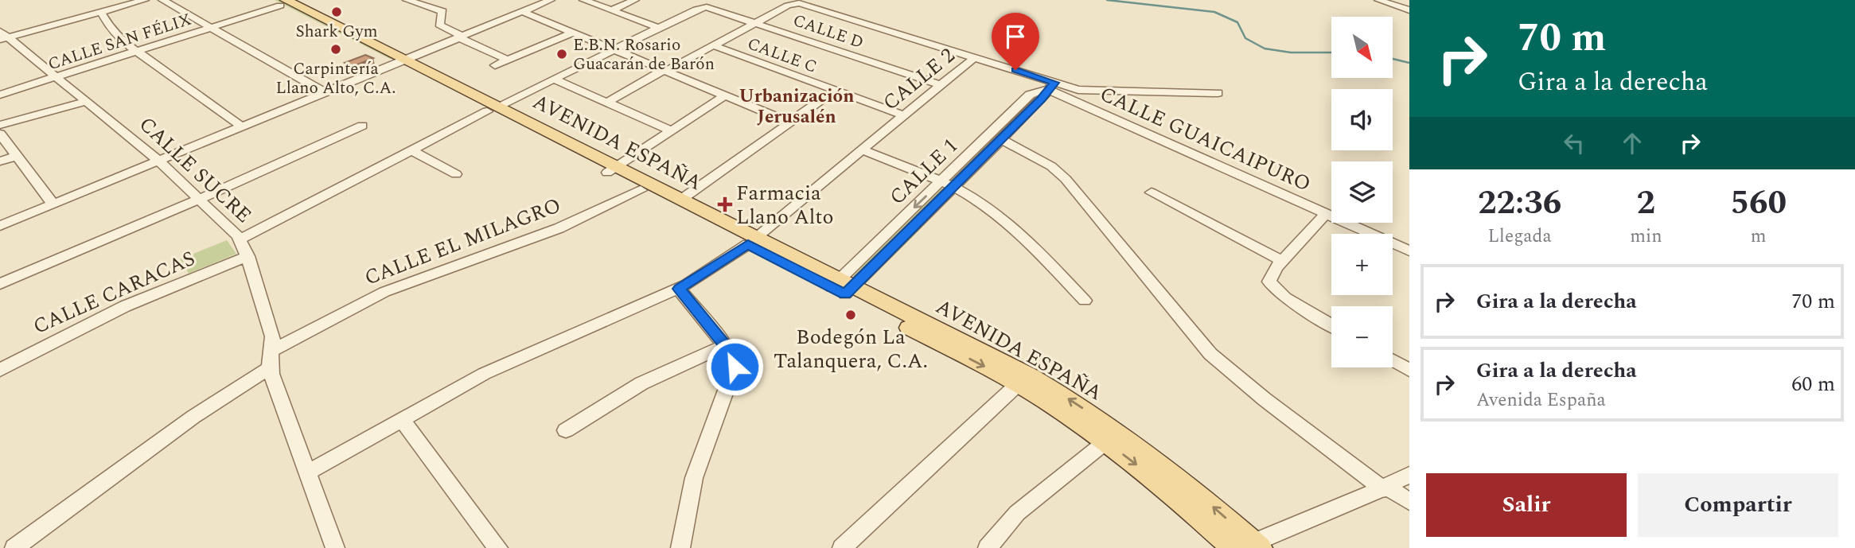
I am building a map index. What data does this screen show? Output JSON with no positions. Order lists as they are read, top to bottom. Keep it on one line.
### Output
{"streets":{"main road":["AVENIDA ESPAÑA"],"street":["CALLE D","CALLE SAN FÉLIX","CALLE C","CALLE 2","CALLE GUAICAIPURO","CALLE SUCRE","CALLE 1","CALLE EL MILAGRO","CALLE CARACAS"]},"crossings":[["CALLE D","CALLE 2"],["CALLE SAN FÉLIX","AVENIDA ESPAÑA"],["CALLE SAN FÉLIX","CALLE SUCRE"],["CALLE C","CALLE 2"],["CALLE 2","AVENIDA ESPAÑA"],["CALLE 2","CALLE SUCRE"],["CALLE GUAICAIPURO","CALLE 1"],["AVENIDA ESPAÑA","CALLE 1"],["AVENIDA ESPAÑA","CALLE EL MILAGRO"],["CALLE SUCRE","CALLE EL MILAGRO"],["CALLE SUCRE","CALLE CARACAS"]],"districts":["Urbanización Jerusalén"],"places":{"other":["Shark Gym","Carpintería Llano Alto, C.A.","E.B.N. Rosario Guacarán de Barón","Bodegón La Talanquera, C.A."],"health":["Farmacia Llano Alto"]},"north":"bottom right","page":{"turn":["70 m","Gira a la derecha"],"map_buttons":["+","−"],"eta":["22:36","Llegada","2","min","560","m"],"list":[{"name":"Gira a la derecha","value":"70 m"},{"name":"Gira a la derecha","note":"Avenida España","value":"60 m"}],"buttons":["Salir","Compartir"]}}
